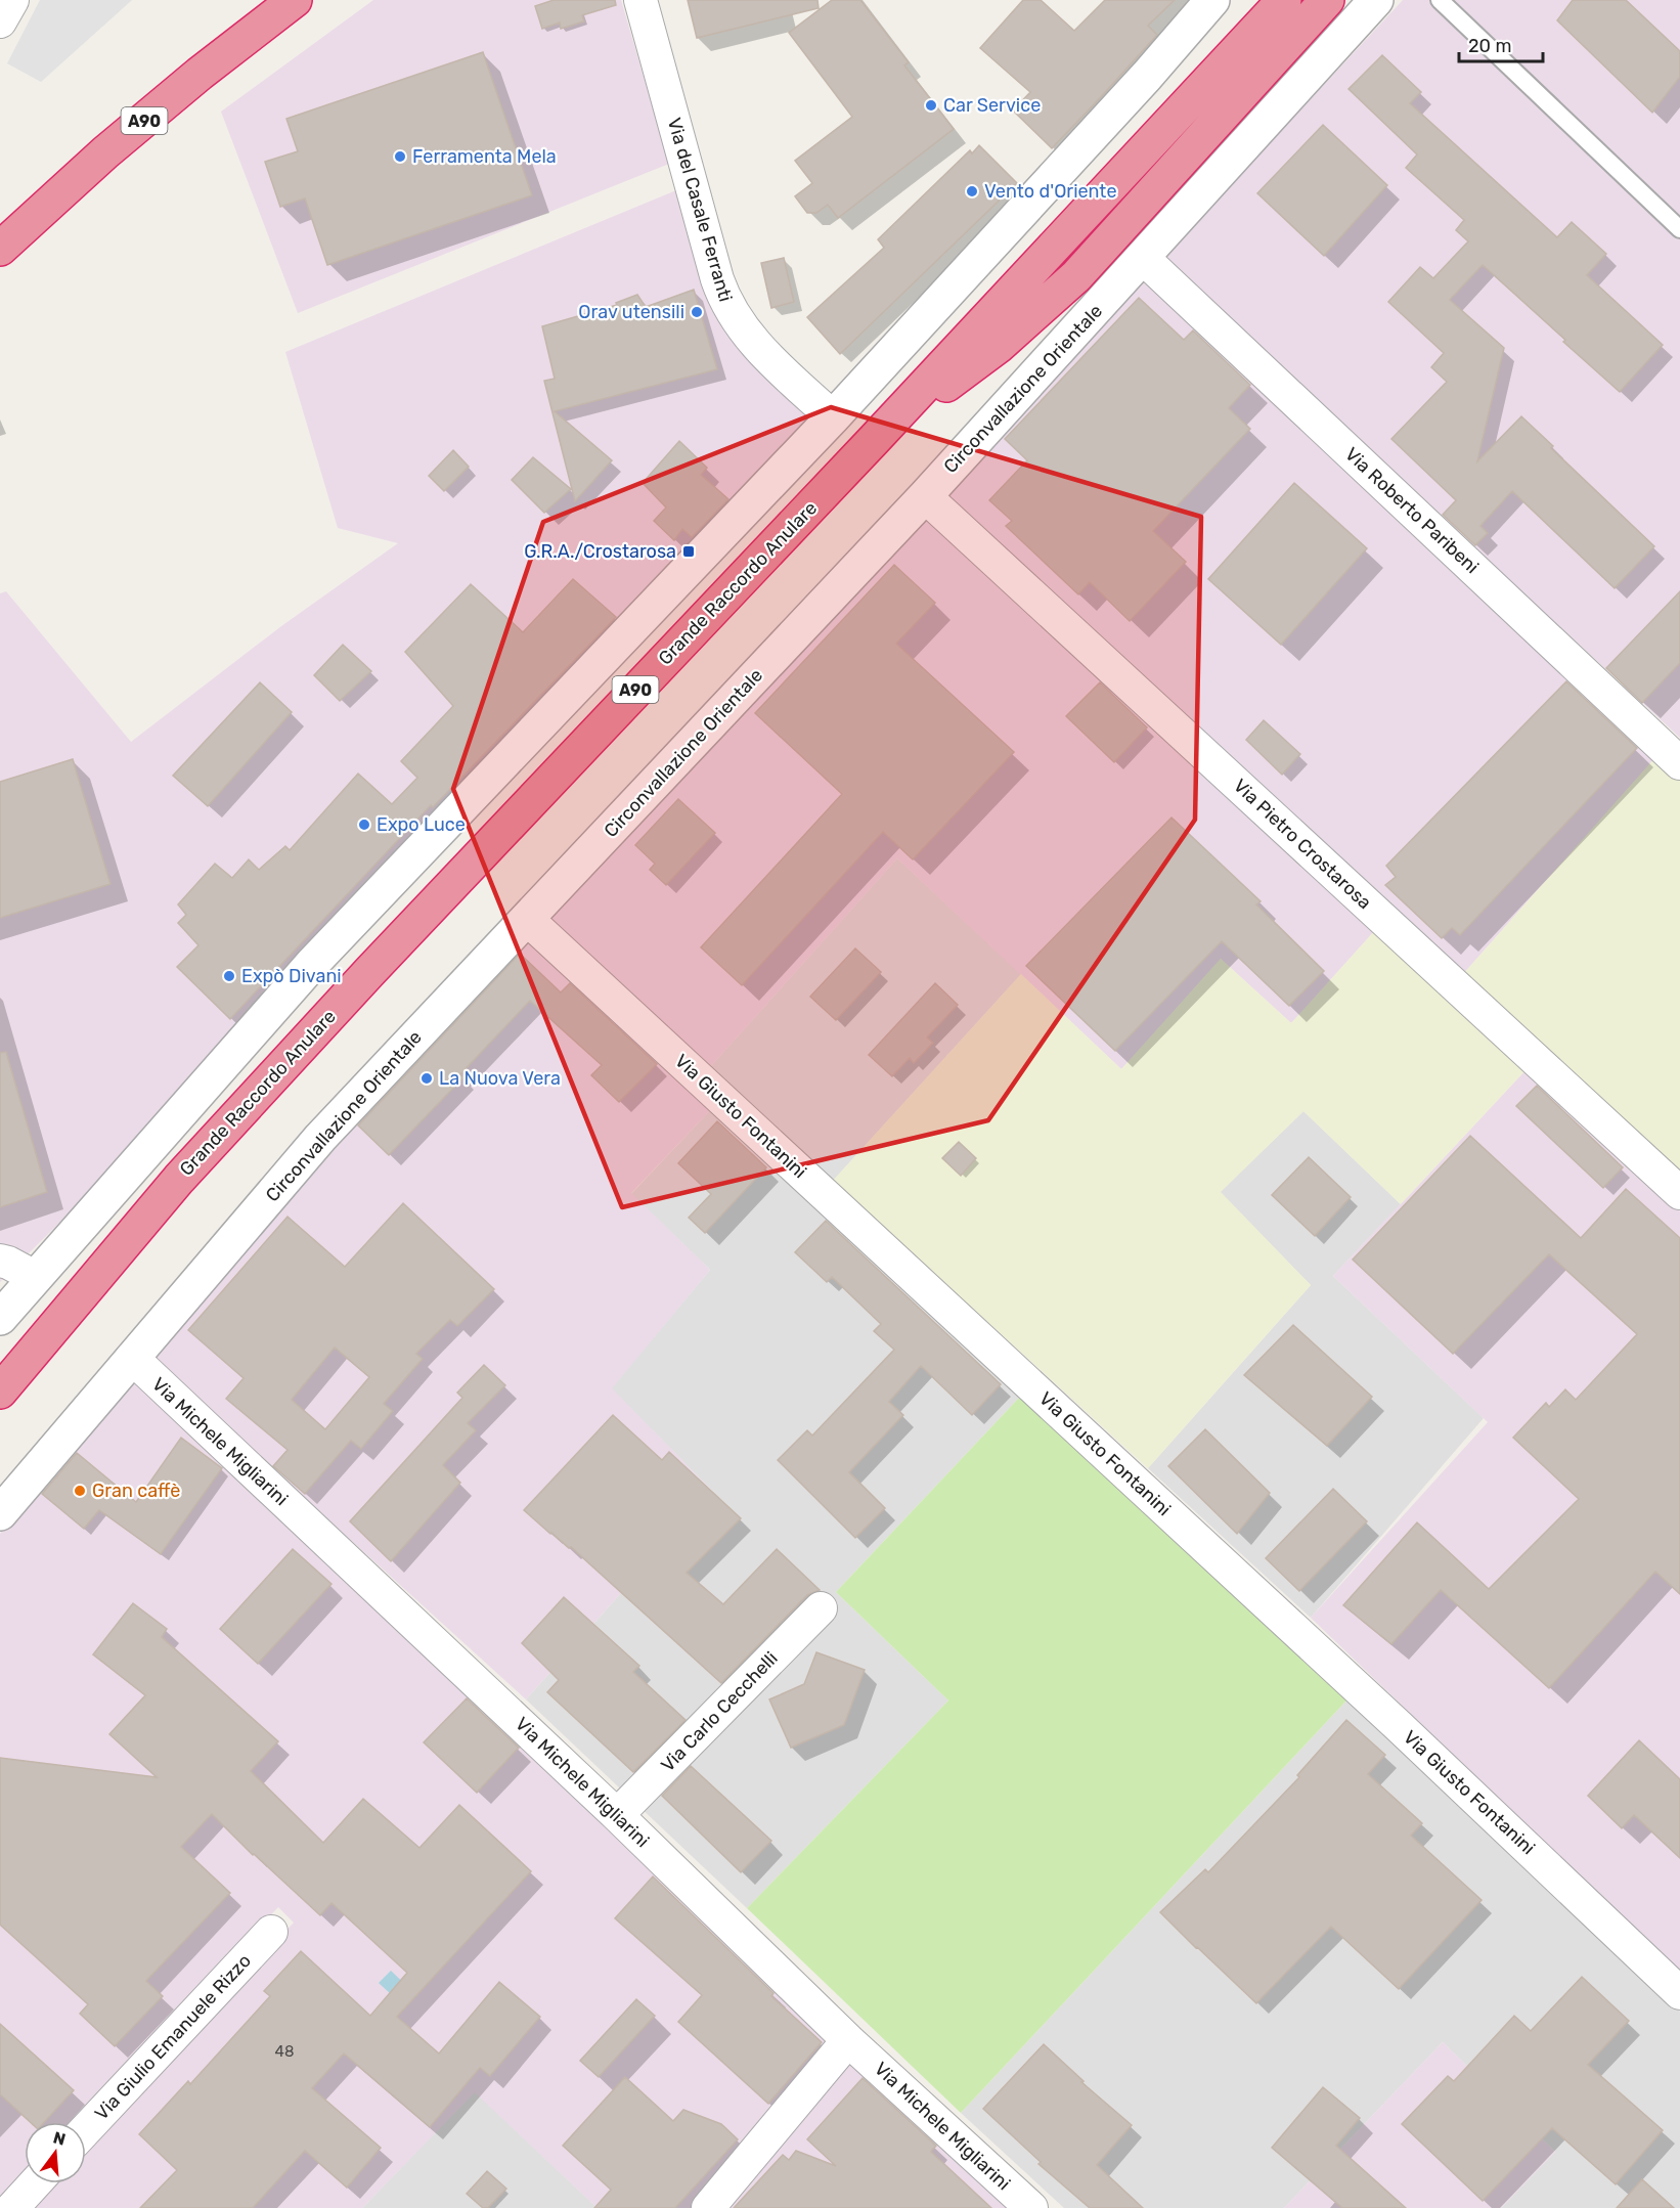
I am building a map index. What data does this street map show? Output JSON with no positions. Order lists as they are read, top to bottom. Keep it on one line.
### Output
{"streets":{"highway":["A90","Grande Raccordo Anulare"],"street":["Via del Casale Ferranti","Circonvallazione Orientale","Via Roberto Paribeni","Via Pietro Crostarosa","Via Giusto Fontanini","Via Michele Migliarini","Via Carlo Cecchelli","Via Giulio Emanuele Rizzo"]},"crossings":[["Circonvallazione Orientale","Via Roberto Paribeni"],["Circonvallazione Orientale","Via Pietro Crostarosa"],["Circonvallazione Orientale","Via Giusto Fontanini"],["Circonvallazione Orientale","Via Michele Migliarini"],["Via Michele Migliarini","Via Carlo Cecchelli"]],"places":{"other":["Car Service","Ferramenta Mela","Vento d'Oriente","Orav utensili","Expo Luce","Expò Divani","La Nuova Vera","Gran caffè"],"transit":["G.R.A./Crostarosa"]},"house_numbers":["48"],"scale_bar":"20 m","north":"top"}
